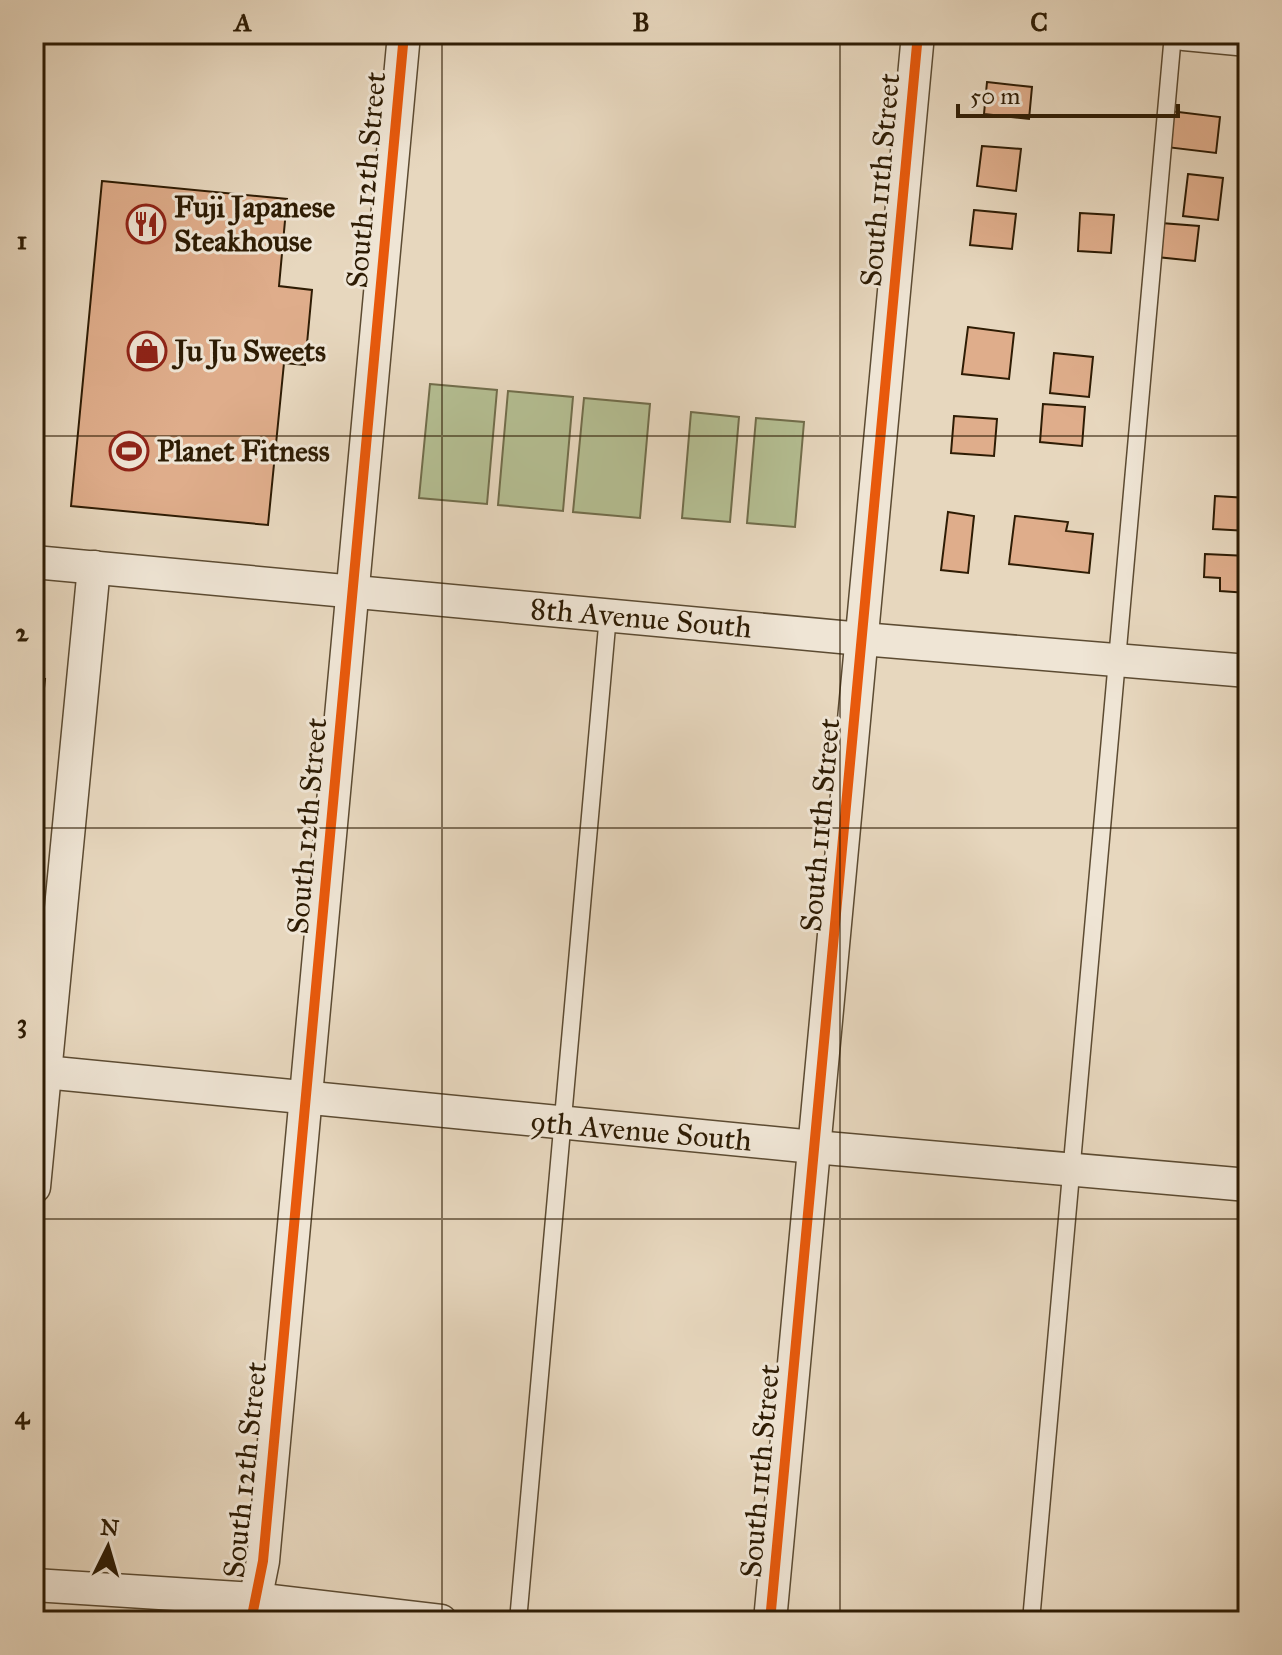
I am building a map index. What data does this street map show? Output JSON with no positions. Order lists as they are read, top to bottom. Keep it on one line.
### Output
{"streets":{"street":["South 12th Street","South 11th Street","8th Avenue South","9th Avenue South"]},"crossings":[["South 12th Street","8th Avenue South"],["South 12th Street","9th Avenue South"],["South 11th Street","8th Avenue South"],["South 11th Street","9th Avenue South"]],"places":{"restaurant":["Fuji Japanese Steakhouse"],"shop":["Ju Ju Sweets"],"sports":["Planet Fitness"]},"scale_bar":"50 m","north":"top","grid":{"columns":["A","B","C"],"rows":["1","2","3","4"]}}
